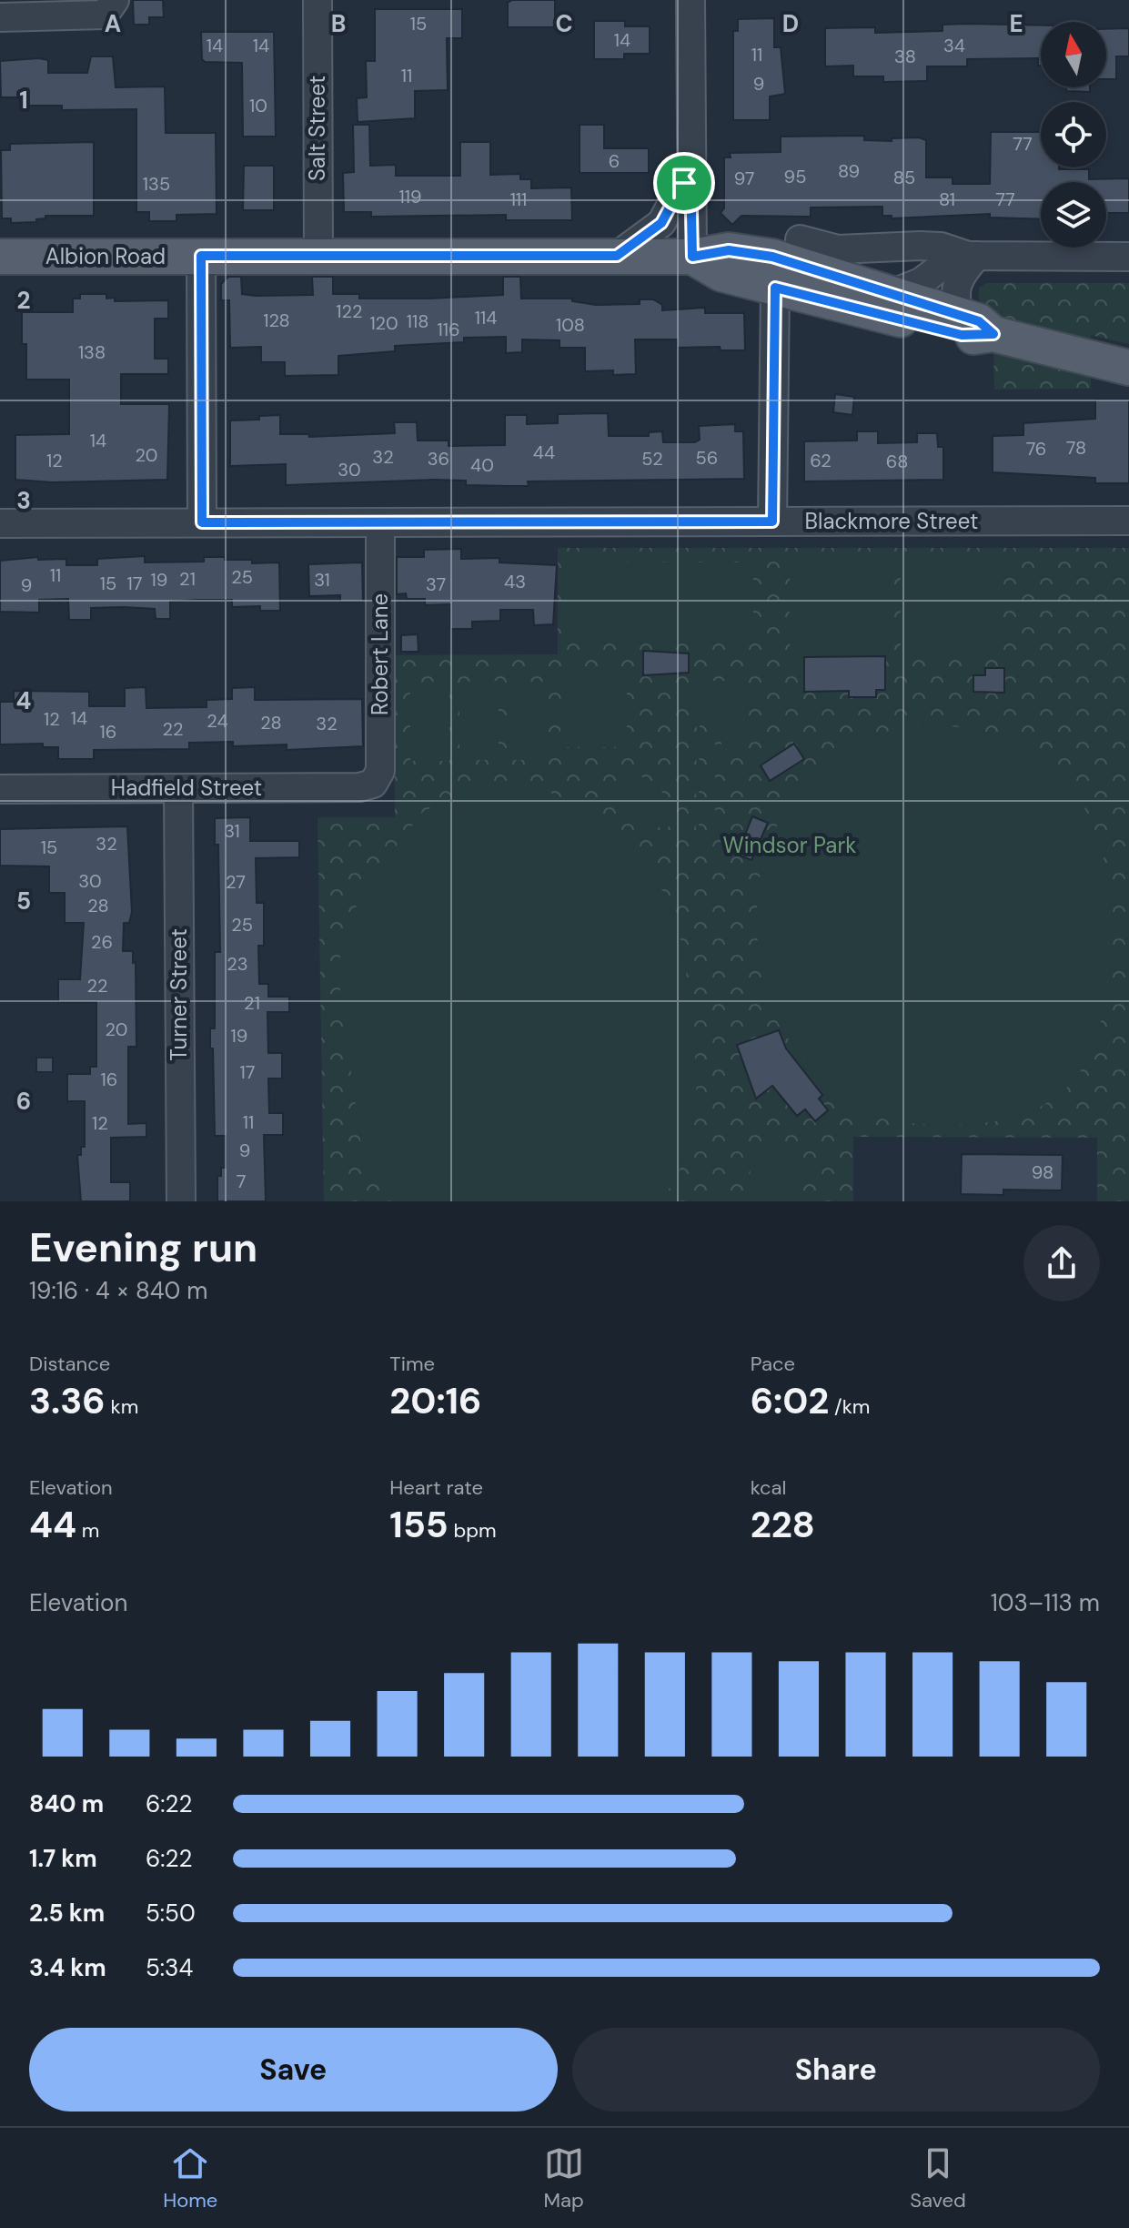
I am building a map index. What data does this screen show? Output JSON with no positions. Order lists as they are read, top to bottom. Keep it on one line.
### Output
{"streets":{"main road":["Albion Road"],"street":["Salt Street","Blackmore Street","Robert Lane","Hadfield Street","Turner Street"]},"crossings":[["Salt Street","Albion Road"],["Blackmore Street","Robert Lane"],["Robert Lane","Hadfield Street"],["Hadfield Street","Turner Street"]],"parks":["Windsor Park"],"house_numbers":["15","14","14","14","34","11","38","11","9","10","77","6","89","95","85","97","135","119","111","81","77","122","114","128","118","120","108","116","138","14","78","76","44","20","32","56","36","52","12","62","68","40","30","11","25","21","19","31","43","15","17","37","9","14","12","24","28","32","22","16","31","32","15","30","27","28","25","26","23","22","21","20","19","17","16","11","12","9","98","7"],"north":"top","page":{"heading":["Evening run","19:16 · 4 × 840 m"],"stats":[["Distance","3.36 km"],["Time","20:16"],["Pace","6:02 /km"],["Elevation","44 m"],["Heart rate","155 bpm"],["kcal","228"]],"chart":["Elevation","103–113 m"],"list":[{"name":"840 m","note":"6:22"},{"name":"1.7 km","note":"6:22"},{"name":"2.5 km","note":"5:50"},{"name":"3.4 km","note":"5:34"}],"buttons":["Save","Share"],"tabs":["Home","Map","Saved"]},"grid":{"columns":["A","B","C","D","E"],"rows":["1","2","3","4","5","6"]}}
